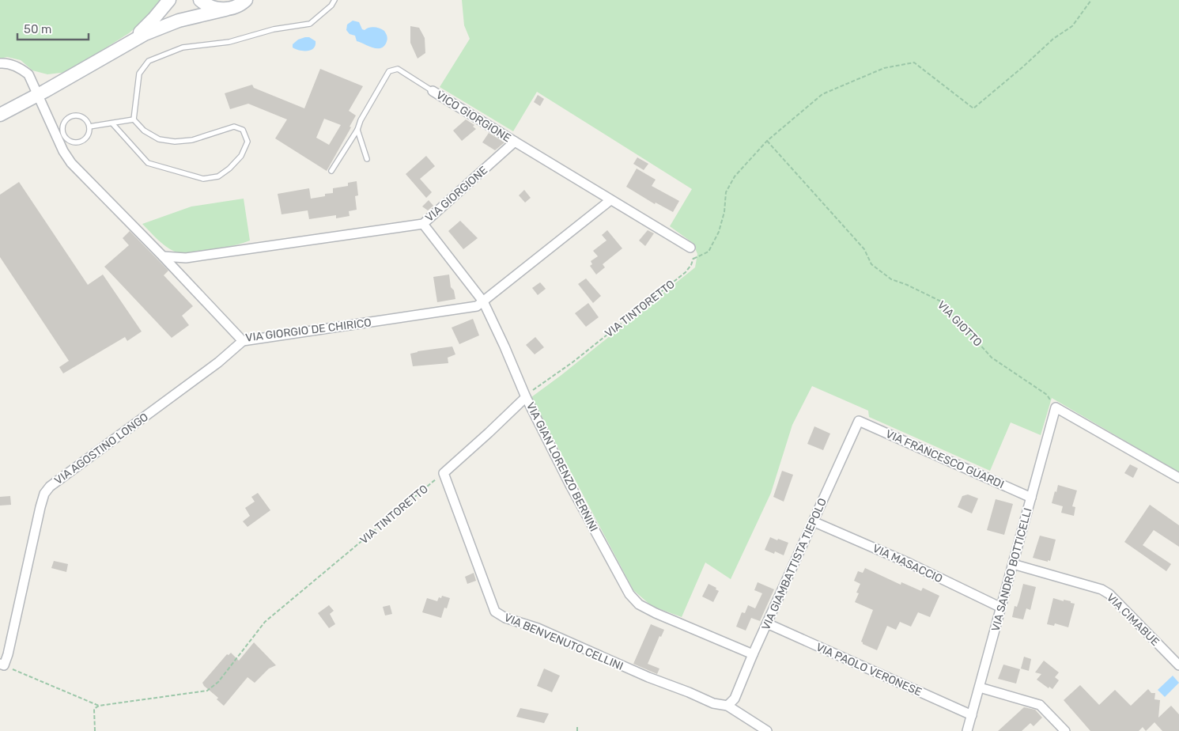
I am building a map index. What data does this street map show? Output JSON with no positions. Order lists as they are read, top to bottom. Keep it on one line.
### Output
{"streets":{"street":["VICO GIORGIONE","VIA GIORGIONE","VIA GIORGIO DE CHIRICO","VIA AGOSTINO LONGO","VIA FRANCESCO GUARDI","VIA GIAN LORENZO BERNINI","VIA MASACCIO","VIA GIAMBATTISTA TIEPOLO","VIA SANDRO BOTTICELLI","VIA CIMABUE","VIA BENVENUTO CELLINI","VIA PAOLO VERONESE"],"path":["VIA TINTORETTO","VIA GIOTTO"]},"crossings":[["VICO GIORGIONE","VIA GIORGIONE"],["VIA GIORGIONE","VIA GIORGIO DE CHIRICO"],["VIA GIORGIONE","VIA GIAN LORENZO BERNINI"],["VIA TINTORETTO","VIA GIOTTO"],["VIA TINTORETTO","VIA GIAN LORENZO BERNINI"],["VIA TINTORETTO","VIA BENVENUTO CELLINI"],["VIA GIOTTO","VIA SANDRO BOTTICELLI"],["VIA GIORGIO DE CHIRICO","VIA AGOSTINO LONGO"],["VIA GIORGIO DE CHIRICO","VIA GIAN LORENZO BERNINI"],["VIA FRANCESCO GUARDI","VIA GIAMBATTISTA TIEPOLO"],["VIA FRANCESCO GUARDI","VIA SANDRO BOTTICELLI"],["VIA GIAN LORENZO BERNINI","VIA GIAMBATTISTA TIEPOLO"],["VIA MASACCIO","VIA GIAMBATTISTA TIEPOLO"],["VIA MASACCIO","VIA SANDRO BOTTICELLI"],["VIA GIAMBATTISTA TIEPOLO","VIA BENVENUTO CELLINI"],["VIA GIAMBATTISTA TIEPOLO","VIA PAOLO VERONESE"],["VIA SANDRO BOTTICELLI","VIA CIMABUE"],["VIA SANDRO BOTTICELLI","VIA PAOLO VERONESE"]],"scale_bar":"50 m"}
